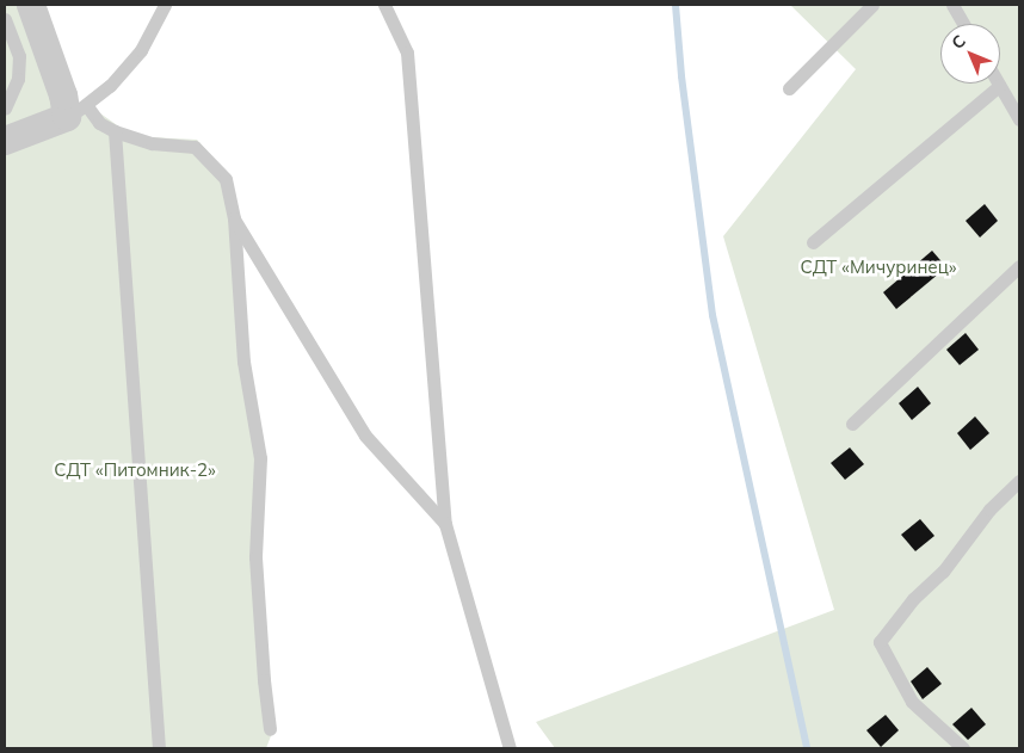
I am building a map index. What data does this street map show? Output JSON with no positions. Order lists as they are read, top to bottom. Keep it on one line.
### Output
{"parks":["СДТ «Мичуринец»","СДТ «Питомник-2»"],"north":"top left"}
